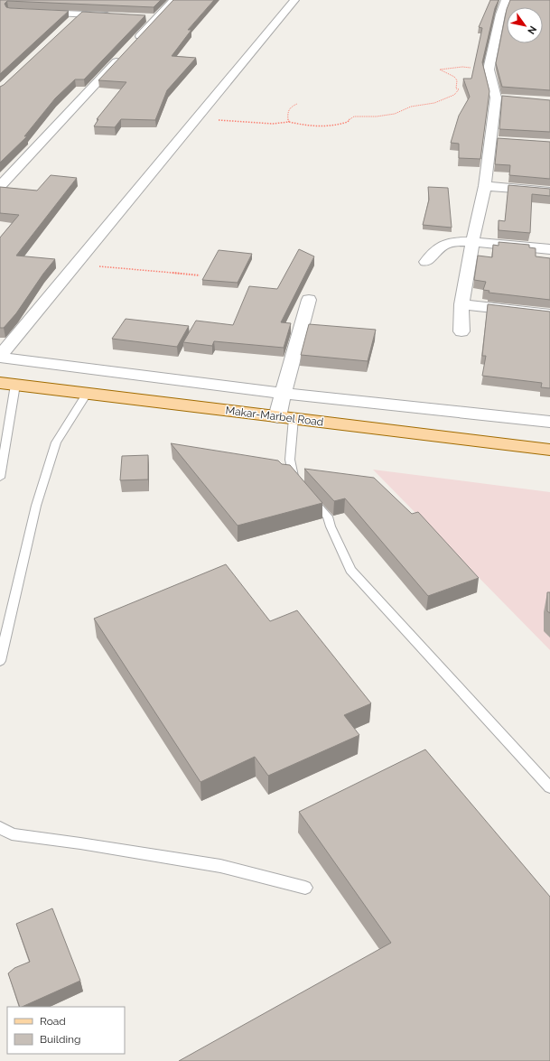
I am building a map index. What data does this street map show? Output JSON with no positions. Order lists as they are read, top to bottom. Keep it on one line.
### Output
{"streets":{"main road":["Makar-Marbel Road"]},"legend":["Road","Building"],"north":"bottom right"}
